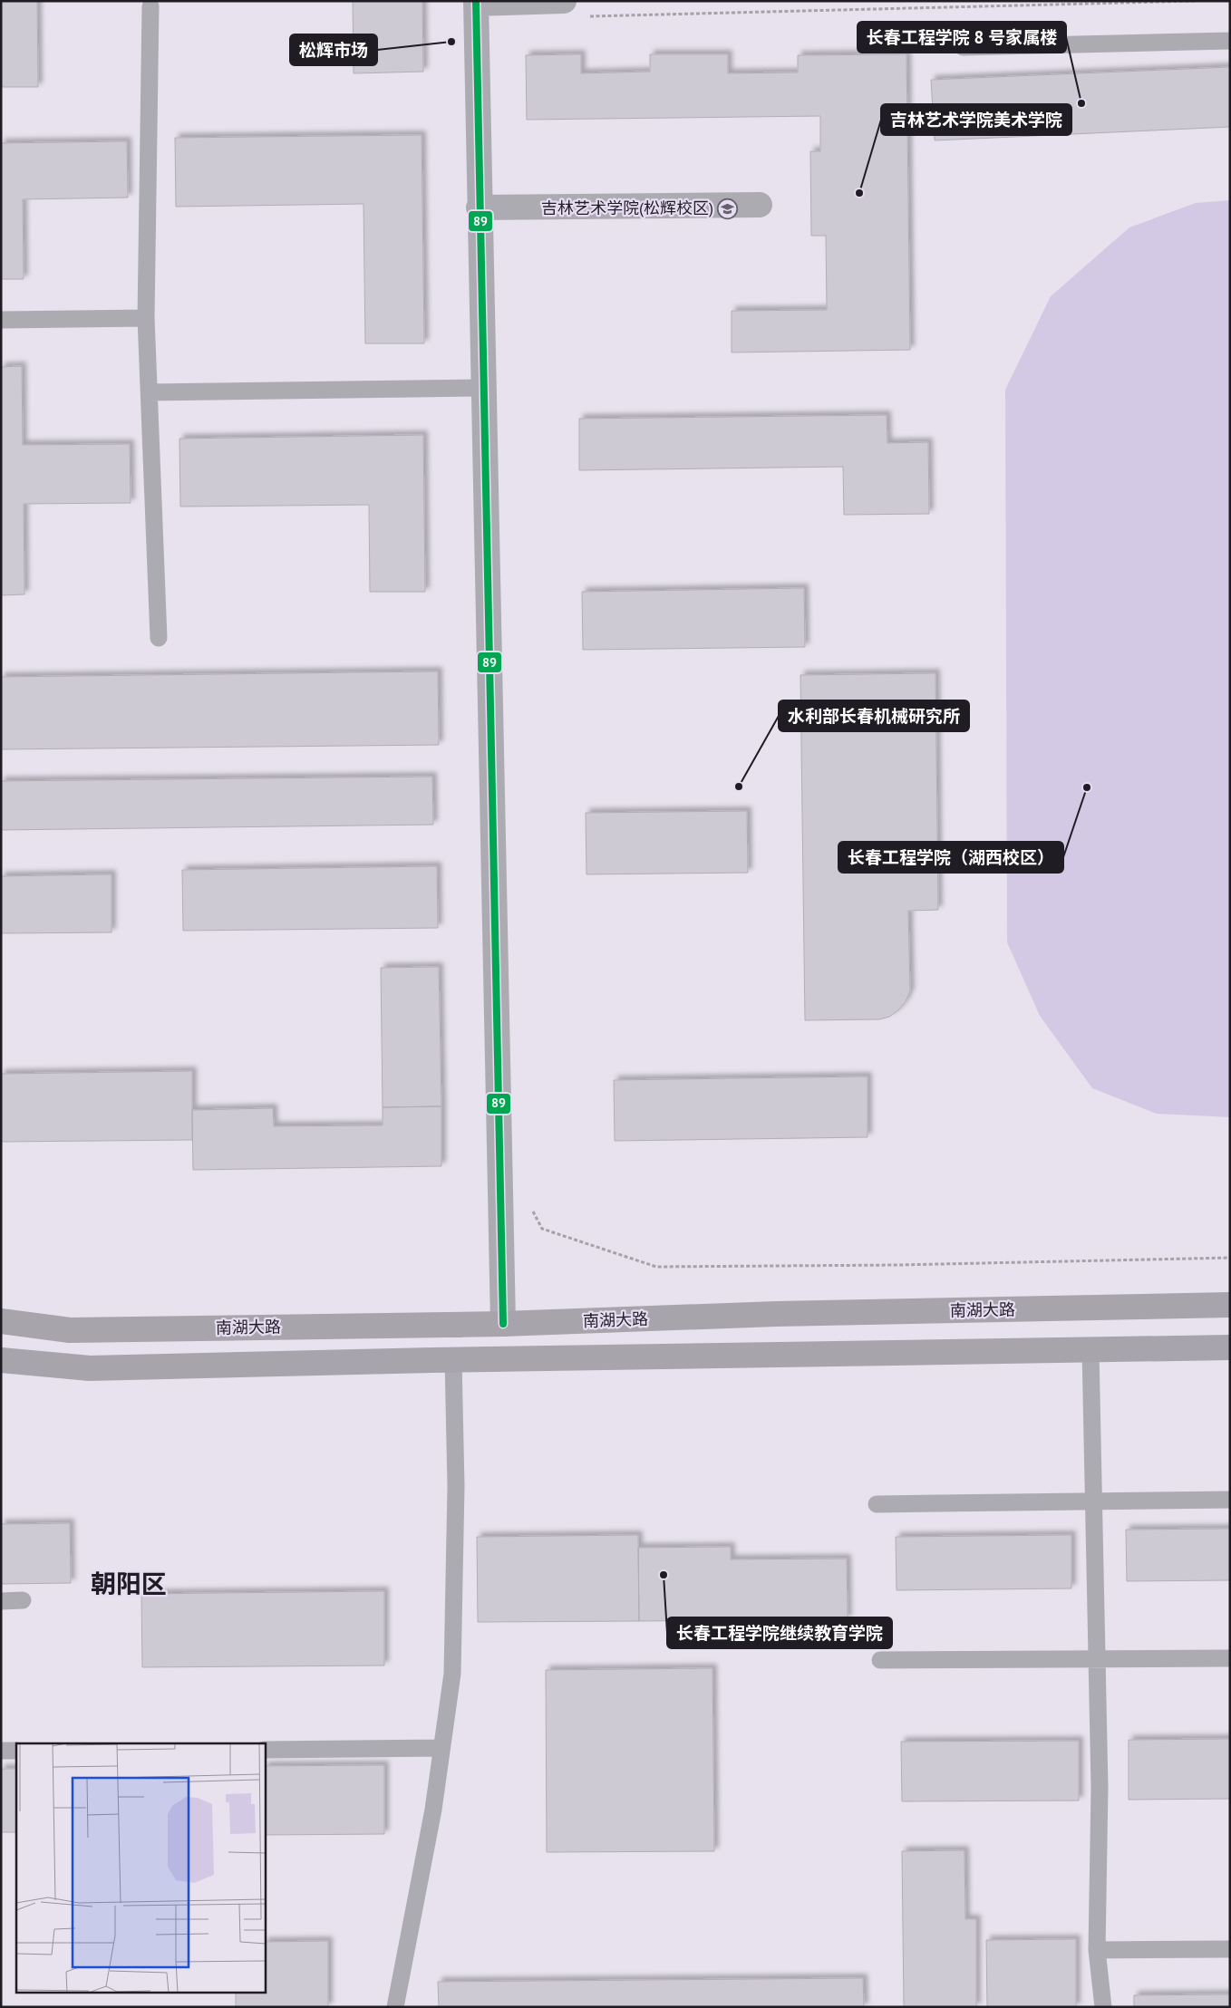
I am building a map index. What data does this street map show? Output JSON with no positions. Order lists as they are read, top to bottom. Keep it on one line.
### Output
{"streets":{"main road":["南湖大路"]},"districts":["朝阳区"],"places":{"other":["松辉市场","长春工程学院 8 号家属楼","吉林艺术学院美术学院","水利部长春机械研究所","长春工程学院（湖西校区）","长春工程学院继续教育学院"],"school or university":["吉林艺术学院(松辉校区)"]},"lines":["transit line 89"]}
